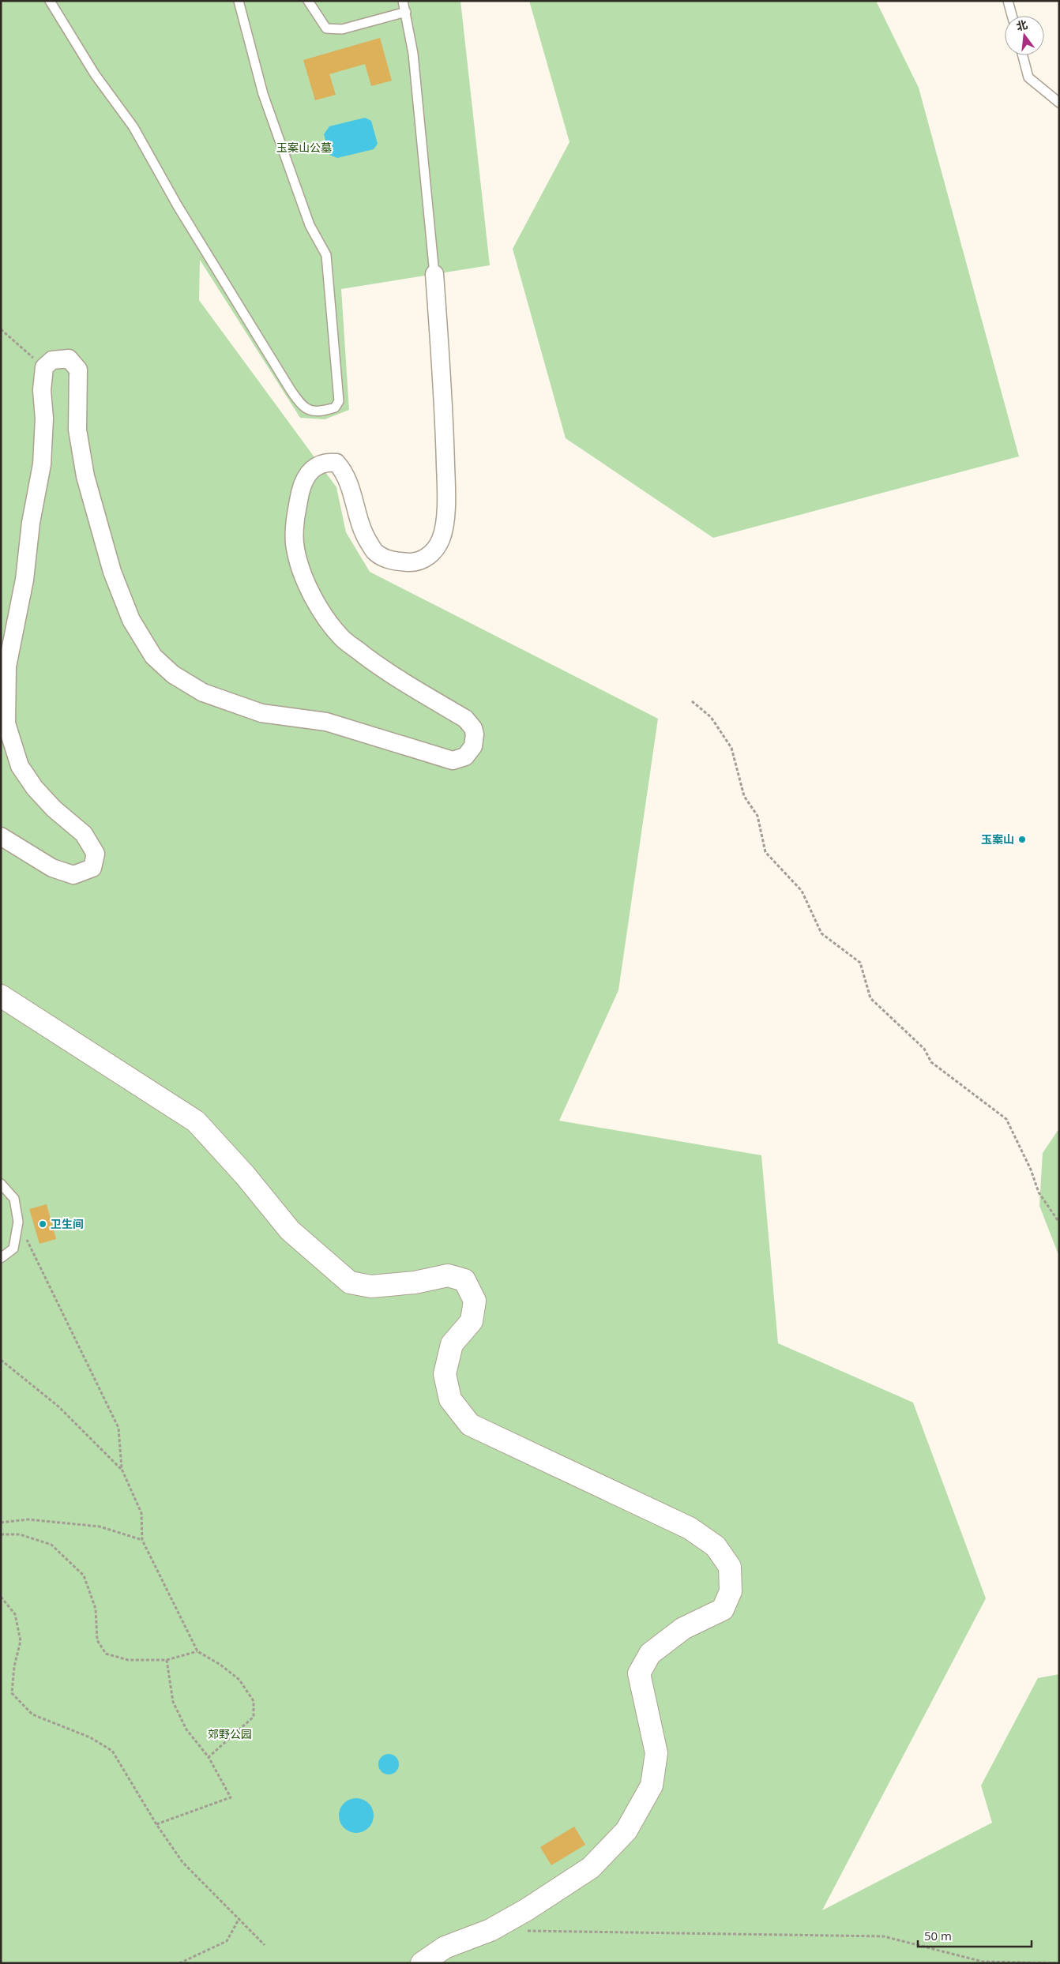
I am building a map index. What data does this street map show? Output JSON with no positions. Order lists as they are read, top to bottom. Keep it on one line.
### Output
{"parks":["玉案山公墓","郊野公园"],"places":["玉案山","卫生间"],"scale_bar":"50 m","north":"top"}
